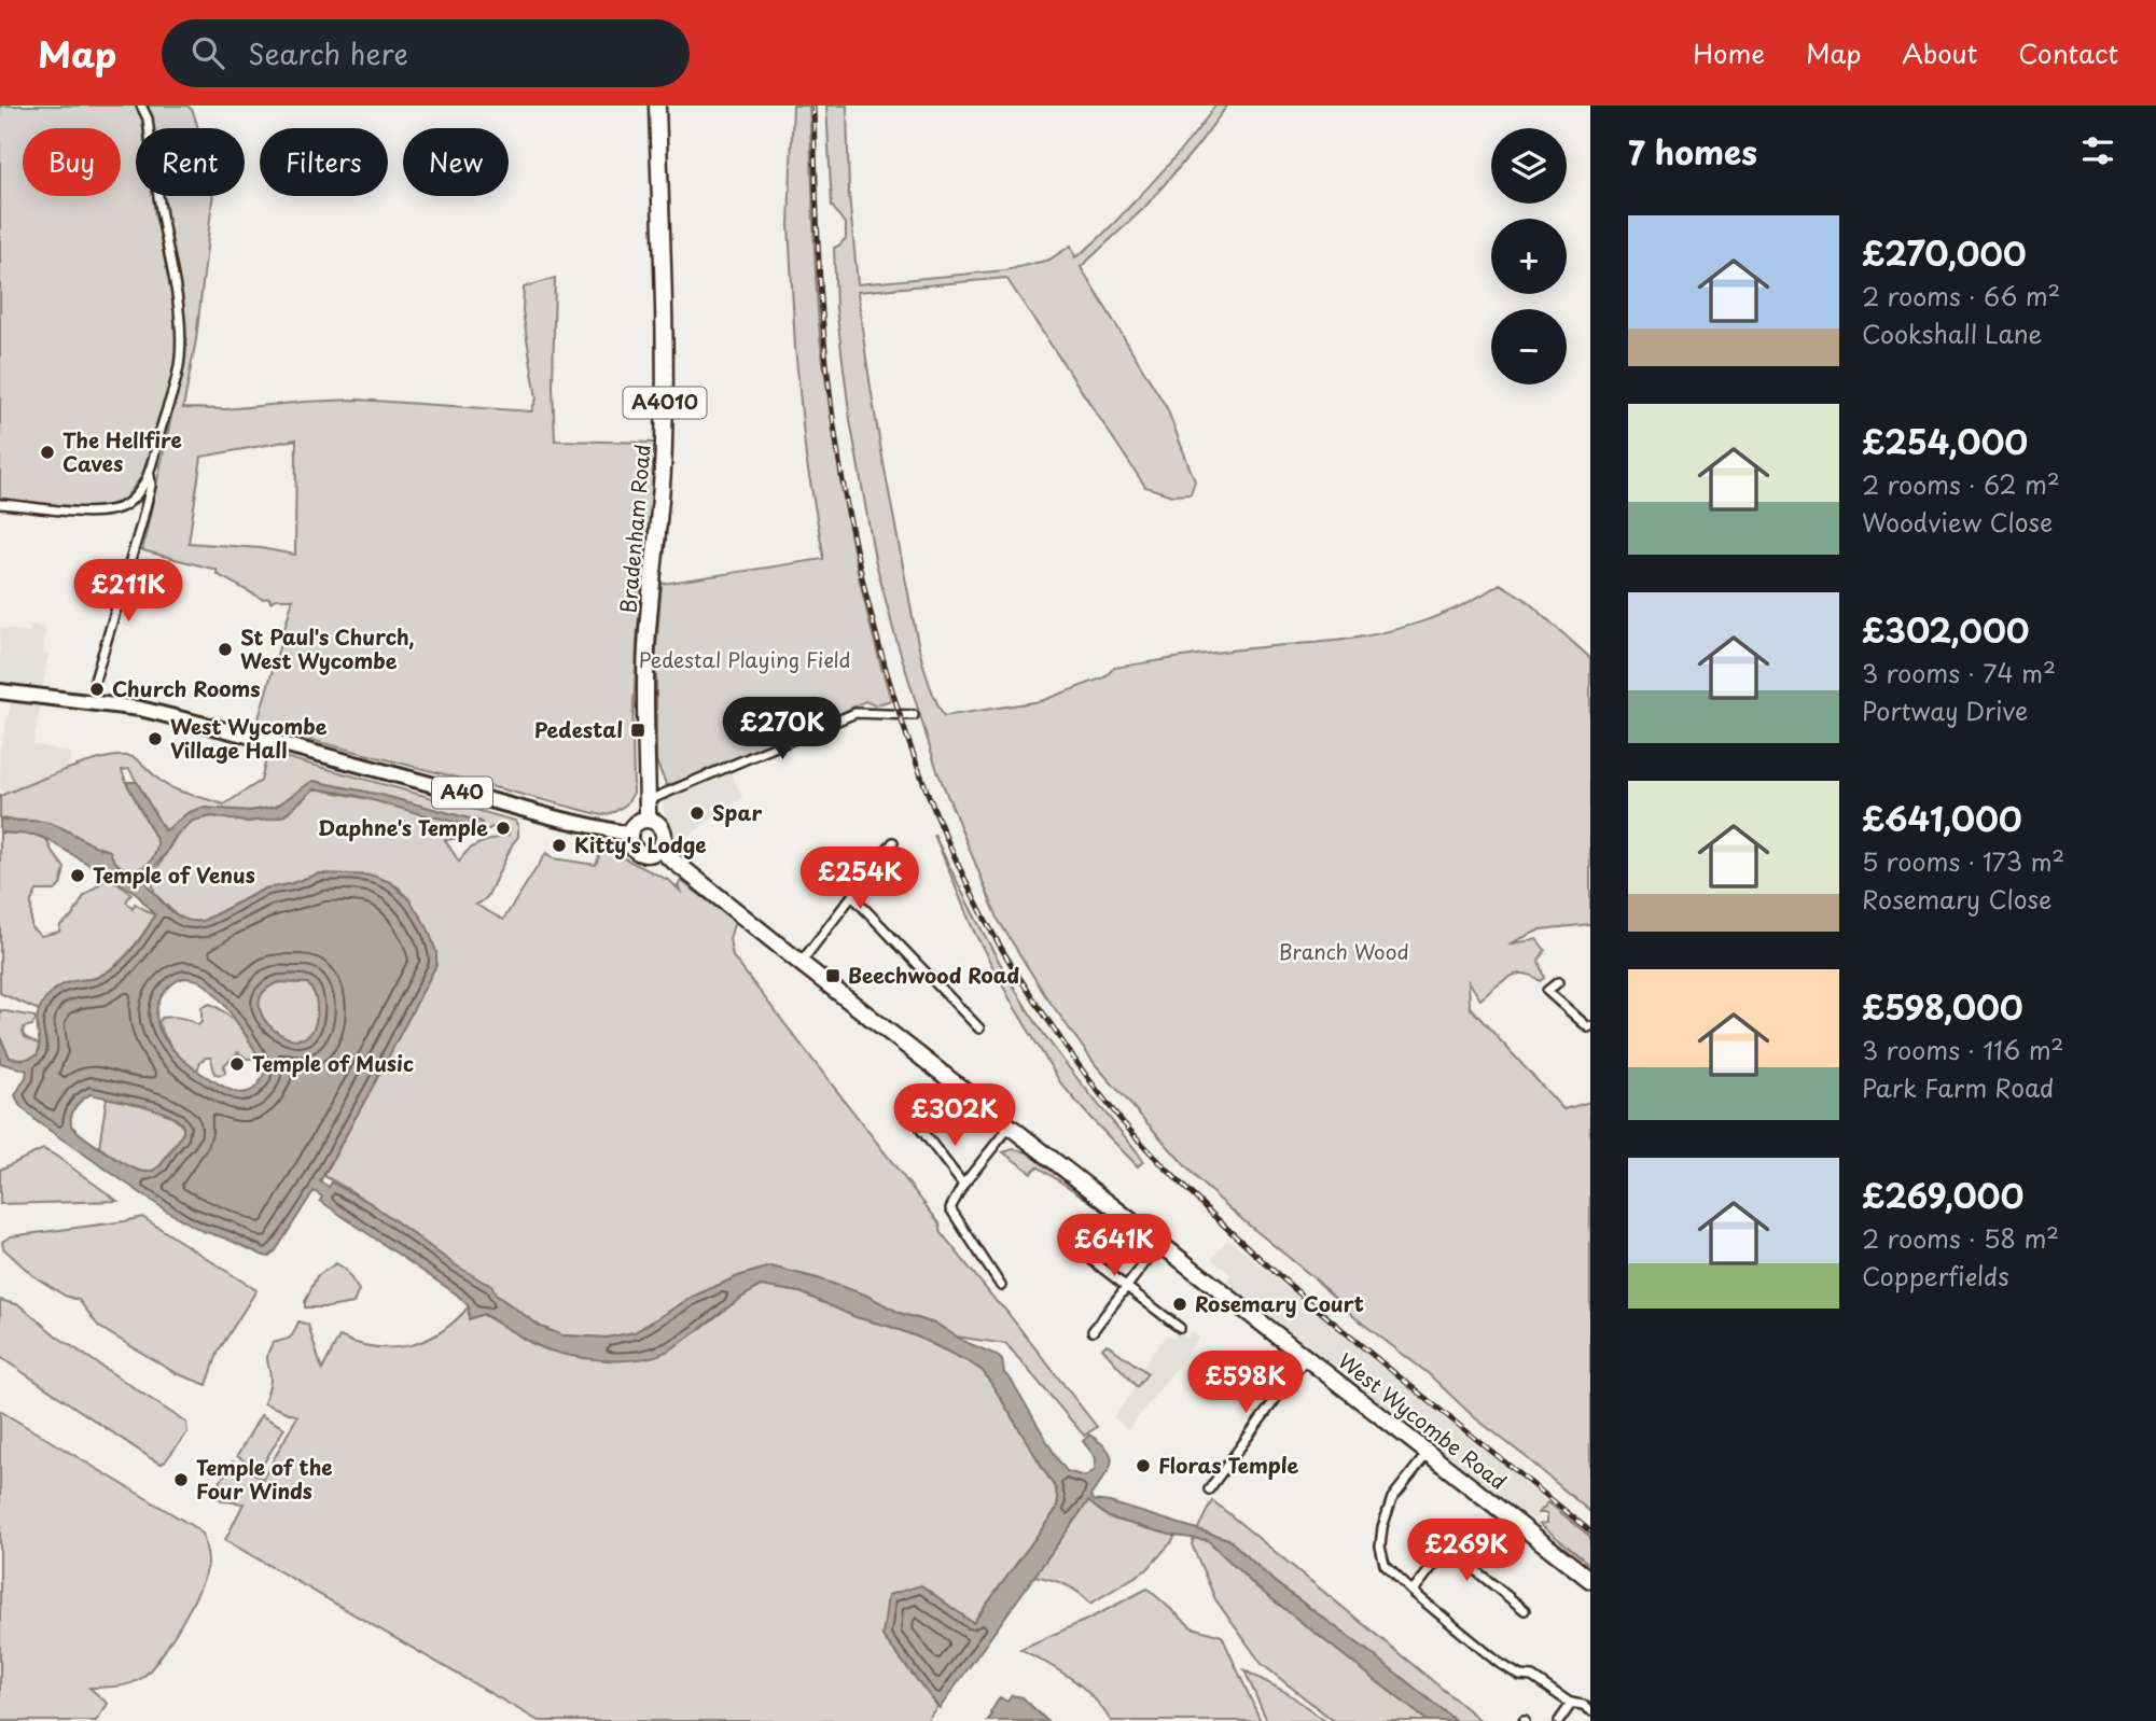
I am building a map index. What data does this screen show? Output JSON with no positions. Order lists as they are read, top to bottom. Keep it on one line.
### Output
{"streets":{"highway":["A4010","Bradenham Road","A40","West Wycombe Road"]},"crossings":[["Bradenham Road","A40"],["Bradenham Road","West Wycombe Road"],["A40","West Wycombe Road"]],"parks":["Pedestal Playing Field","Branch Wood"],"places":{"other":["The Hellfire Caves","St Paul's Church, West Wycombe","Church Rooms","West Wycombe Village Hall","Spar","Daphne's Temple","Kitty's Lodge","Temple of Venus","Temple of Music","Rosemary Court","Floras Temple","Temple of the Four Winds"],"transit":["Pedestal","Beechwood Road"]},"page":{"header":"Map","search":"Search here","nav":["Home","Map","About","Contact"],"heading":"7 homes","map_buttons":["+","−"],"chip":["Buy","Rent","Filters","New"],"list":[{"name":"£270,000","note":"2 rooms · 66 m² · Cookshall Lane"},{"name":"£254,000","note":"2 rooms · 62 m² · Woodview Close"},{"name":"£302,000","note":"3 rooms · 74 m² · Portway Drive"},{"name":"£641,000","note":"5 rooms · 173 m² · Rosemary Close"},{"name":"£598,000","note":"3 rooms · 116 m² · Park Farm Road"},{"name":"£269,000","note":"2 rooms · 58 m² · Copperfields"}],"price":["£211K","£270K","£254K","£302K","£641K","£598K","£269K"]}}
